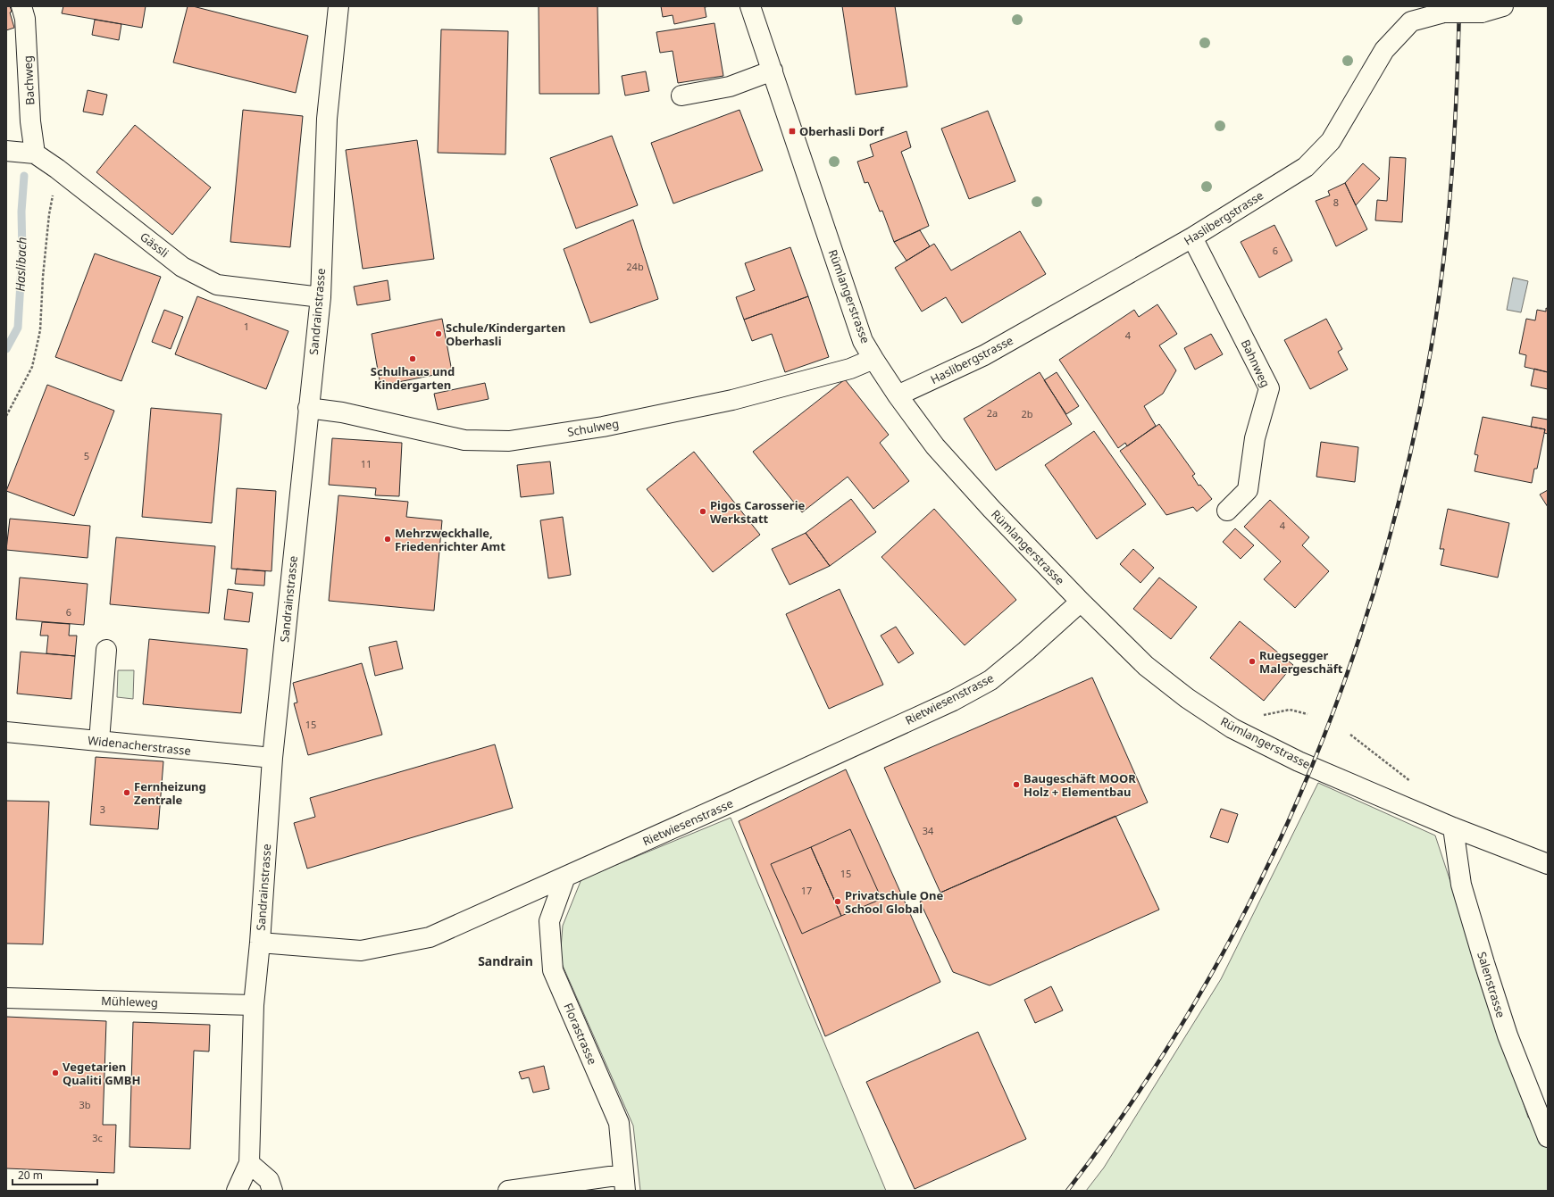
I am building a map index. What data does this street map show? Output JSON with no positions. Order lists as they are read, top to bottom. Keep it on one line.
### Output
{"streets":{"street":["Bachweg","Haslibergstrasse","Gässli","Rümlangerstrasse","Sandrainstrasse","Bahnweg","Schulweg","Rietwiesenstrasse","Widenacherstrasse","Salenstrasse","Mühleweg","Florastrasse"]},"crossings":[["Bachweg","Gässli"],["Haslibergstrasse","Rümlangerstrasse"],["Haslibergstrasse","Bahnweg"],["Gässli","Sandrainstrasse"],["Rümlangerstrasse","Schulweg"],["Rümlangerstrasse","Rietwiesenstrasse"],["Rümlangerstrasse","Salenstrasse"],["Sandrainstrasse","Schulweg"],["Sandrainstrasse","Rietwiesenstrasse"],["Sandrainstrasse","Widenacherstrasse"],["Sandrainstrasse","Mühleweg"],["Rietwiesenstrasse","Florastrasse"]],"districts":["Sandrain"],"water":["Haslibach"],"places":{"transit":["Oberhasli Dorf"],"other":["Schule/Kindergarten Oberhasli","Schulhaus und Kindergarten","Pigos Carosserie Werkstatt","Mehrzweckhalle, Friedenrichter Amt","Ruegsegger Malergeschäft","Baugeschäft MOOR Holz + Elementbau","Fernheizung Zentrale","Privatschule One School Global","Vegetarien Qualiti GMBH"]},"house_numbers":["8","6","24b","1","4","2a","2b","5","11","4","6","15","3","34","15","17","3b","3c"],"scale_bar":"20 m"}
